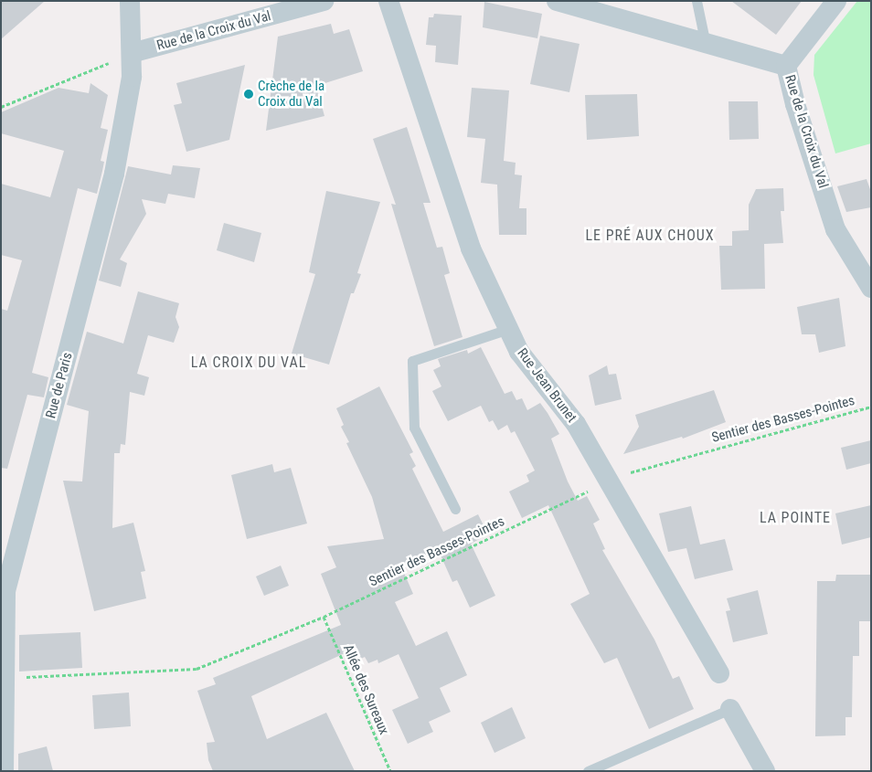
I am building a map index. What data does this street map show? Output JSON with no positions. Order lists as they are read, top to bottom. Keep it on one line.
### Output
{"streets":{"street":["Rue de la Croix du Val","Rue de Paris","Rue Jean Brunet"],"path":["Sentier des Basses-Pointes","Allée des Sureaux"]},"crossings":[["Rue de la Croix du Val","Rue de Paris"],["Rue de Paris","Sentier des Basses-Pointes"],["Rue Jean Brunet","Sentier des Basses-Pointes"],["Sentier des Basses-Pointes","Allée des Sureaux"]],"districts":["LE PRÉ AUX CHOUX","LA CROIX DU VAL","LA POINTE"],"places":["Crèche de la Croix du Val"]}
